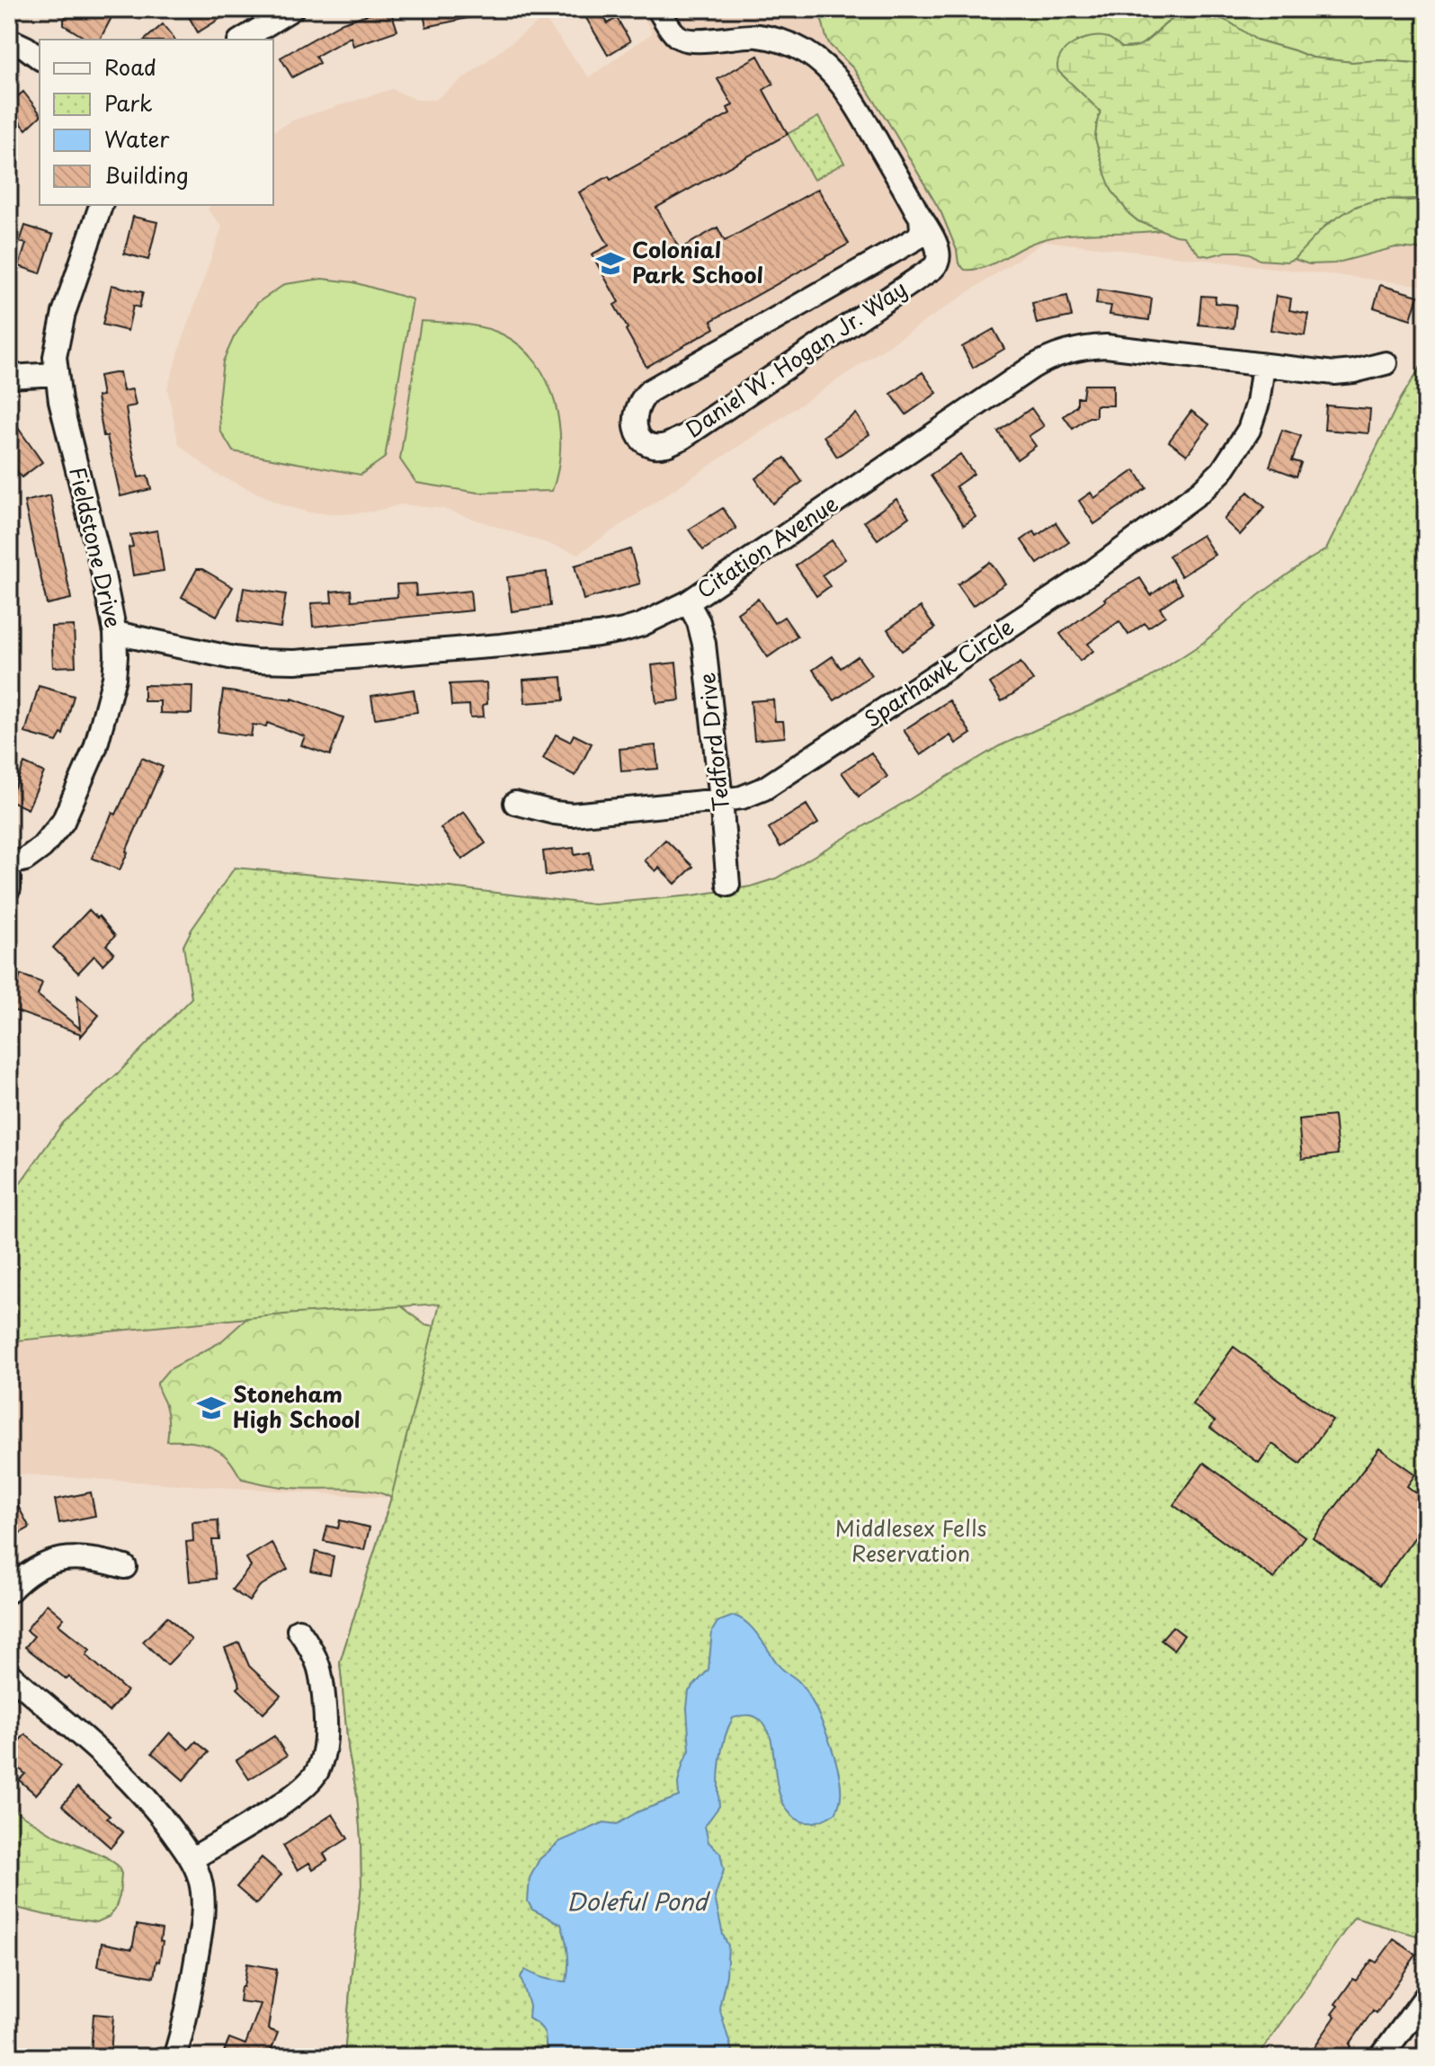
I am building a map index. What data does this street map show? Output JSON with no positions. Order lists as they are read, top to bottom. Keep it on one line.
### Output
{"streets":{"street":["Daniel W. Hogan Jr. Way","Fieldstone Drive","Citation Avenue","Sparhawk Circle","Tedford Drive"]},"crossings":[["Fieldstone Drive","Citation Avenue"],["Citation Avenue","Sparhawk Circle"],["Citation Avenue","Tedford Drive"],["Sparhawk Circle","Tedford Drive"]],"water":["Doleful Pond"],"parks":["Middlesex Fells Reservation"],"places":{"school or university":["Colonial Park School","Stoneham High School"]},"legend":["Road","Park","Water","Building"]}
